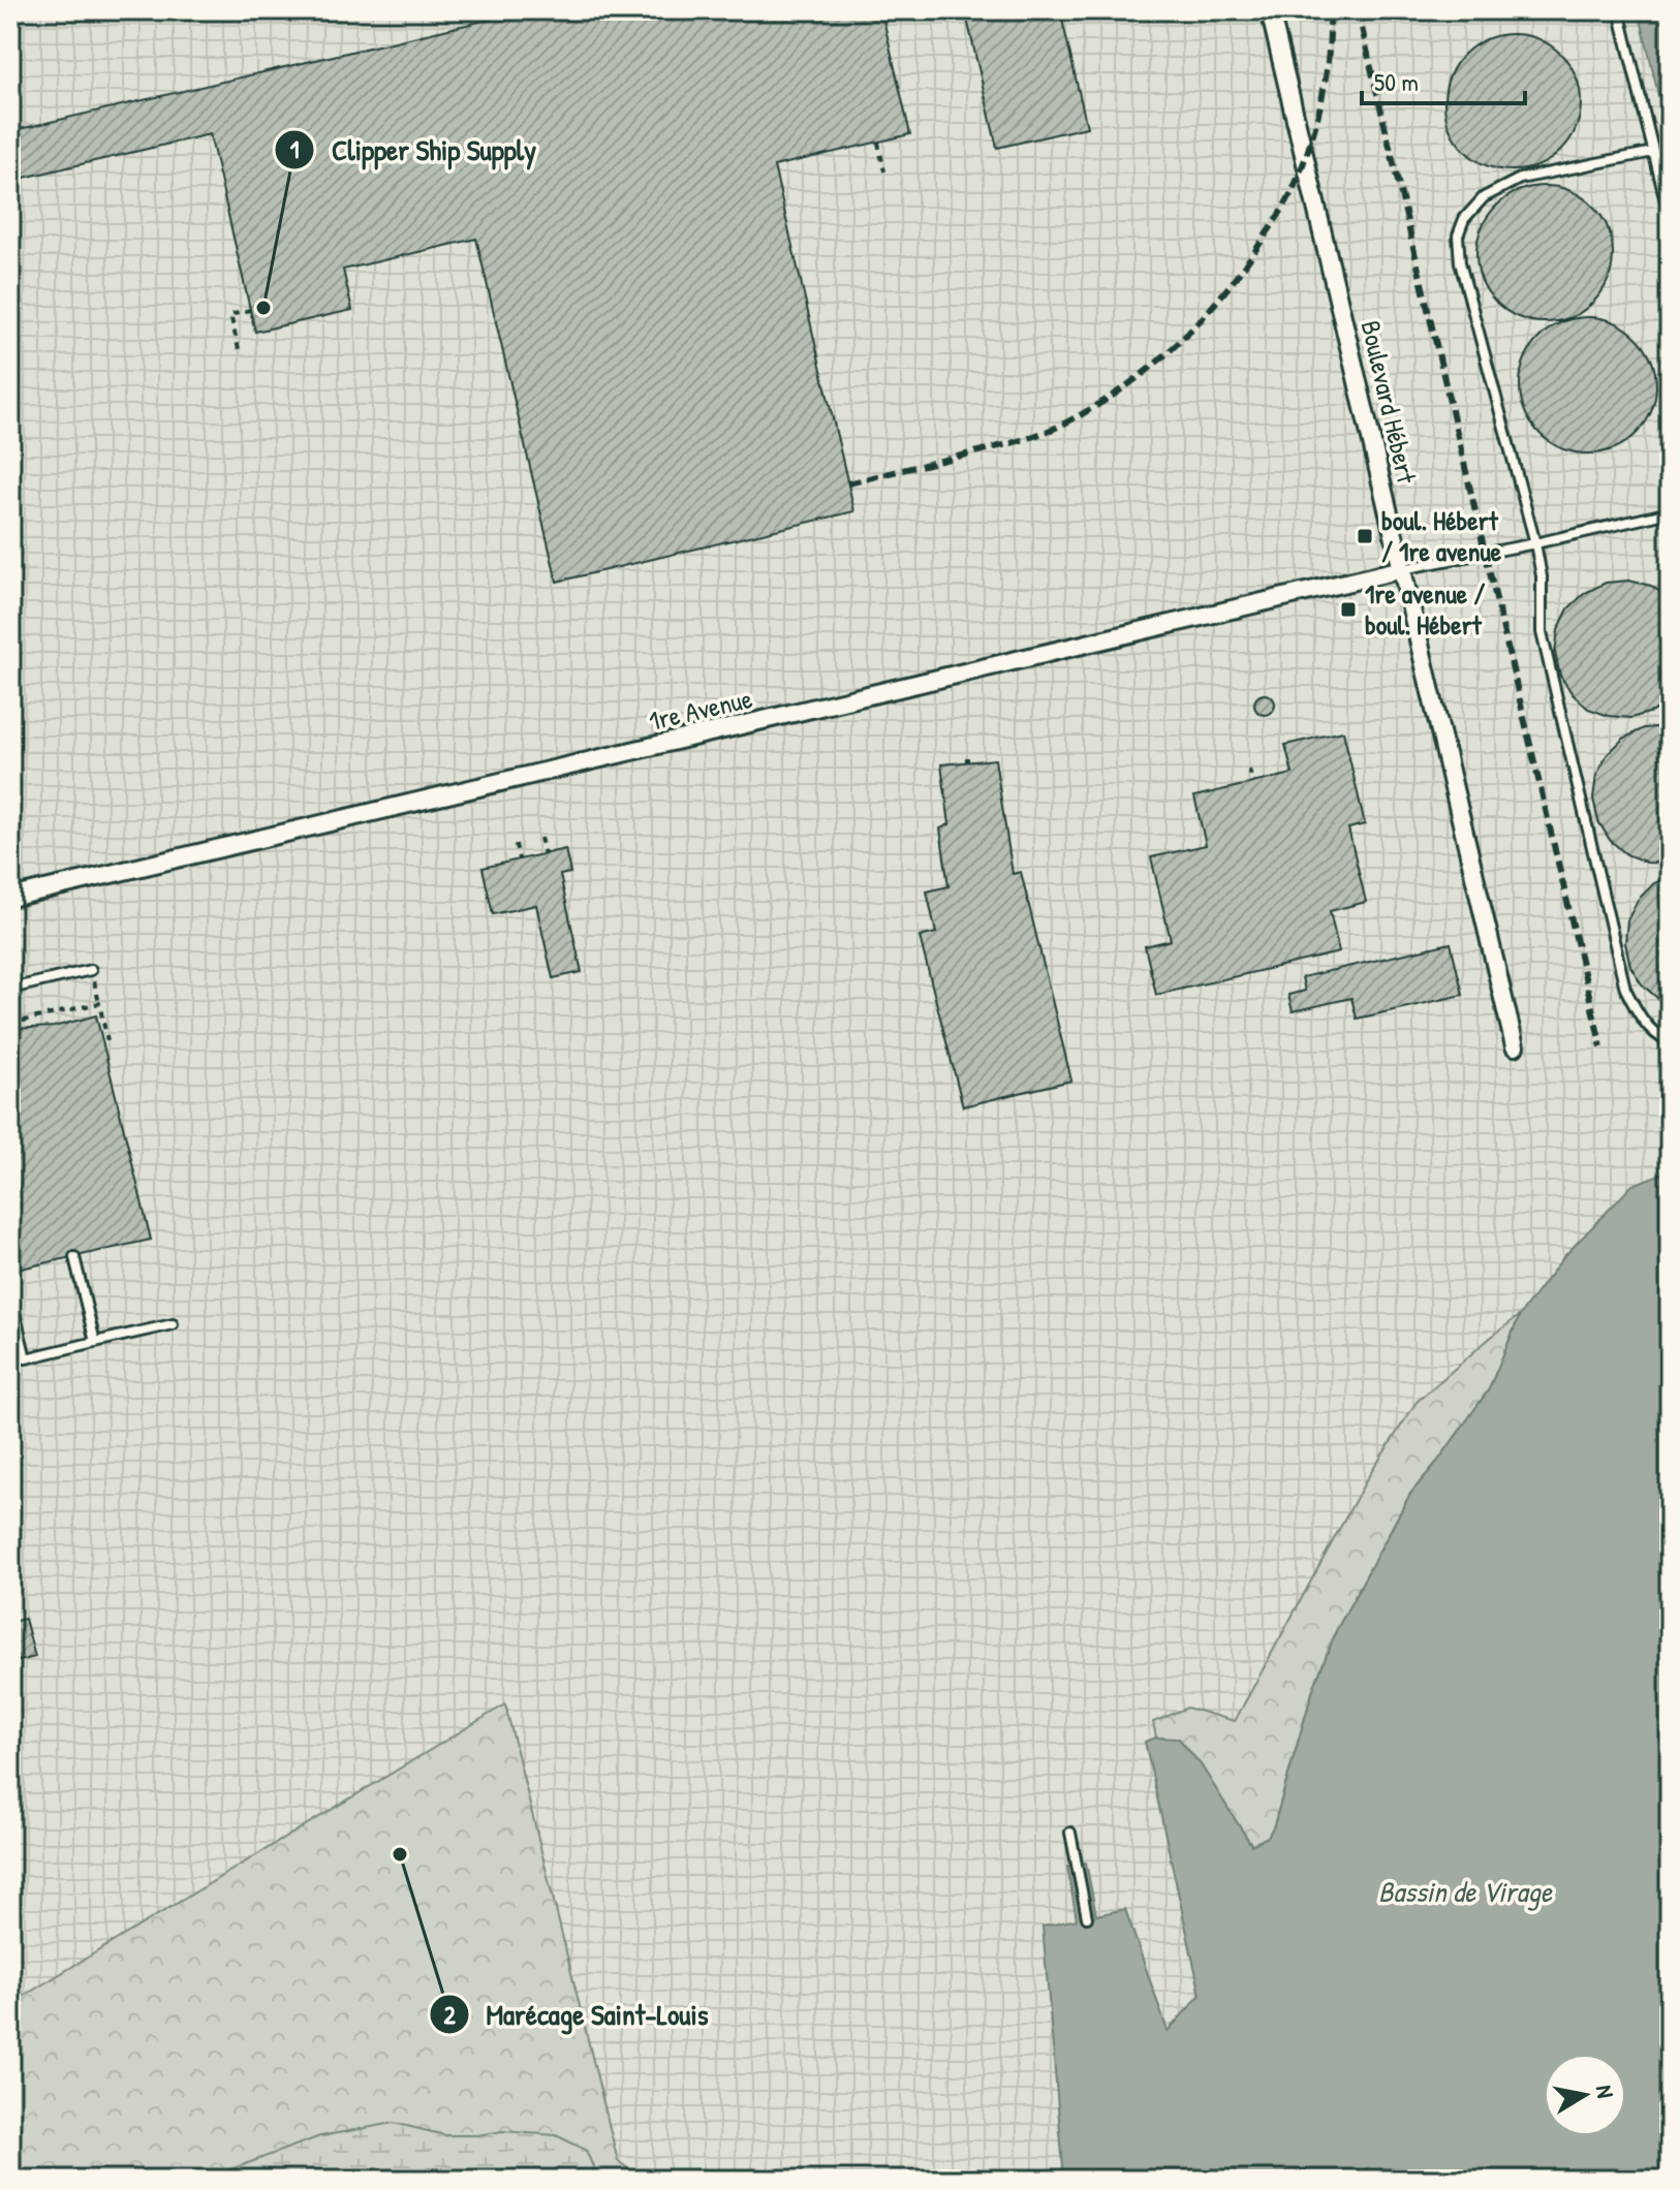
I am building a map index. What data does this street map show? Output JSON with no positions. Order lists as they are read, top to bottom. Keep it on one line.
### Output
{"streets":{"street":["Boulevard Hébert","1re Avenue"]},"crossings":[["Boulevard Hébert","1re Avenue"]],"water":["Bassin de Virage"],"places":{"other":["Clipper Ship Supply","Marécage Saint-Louis"],"transit":["boul. Hébert / 1re avenue","1re avenue / boul. Hébert"]},"scale_bar":"50 m","north":"right"}
